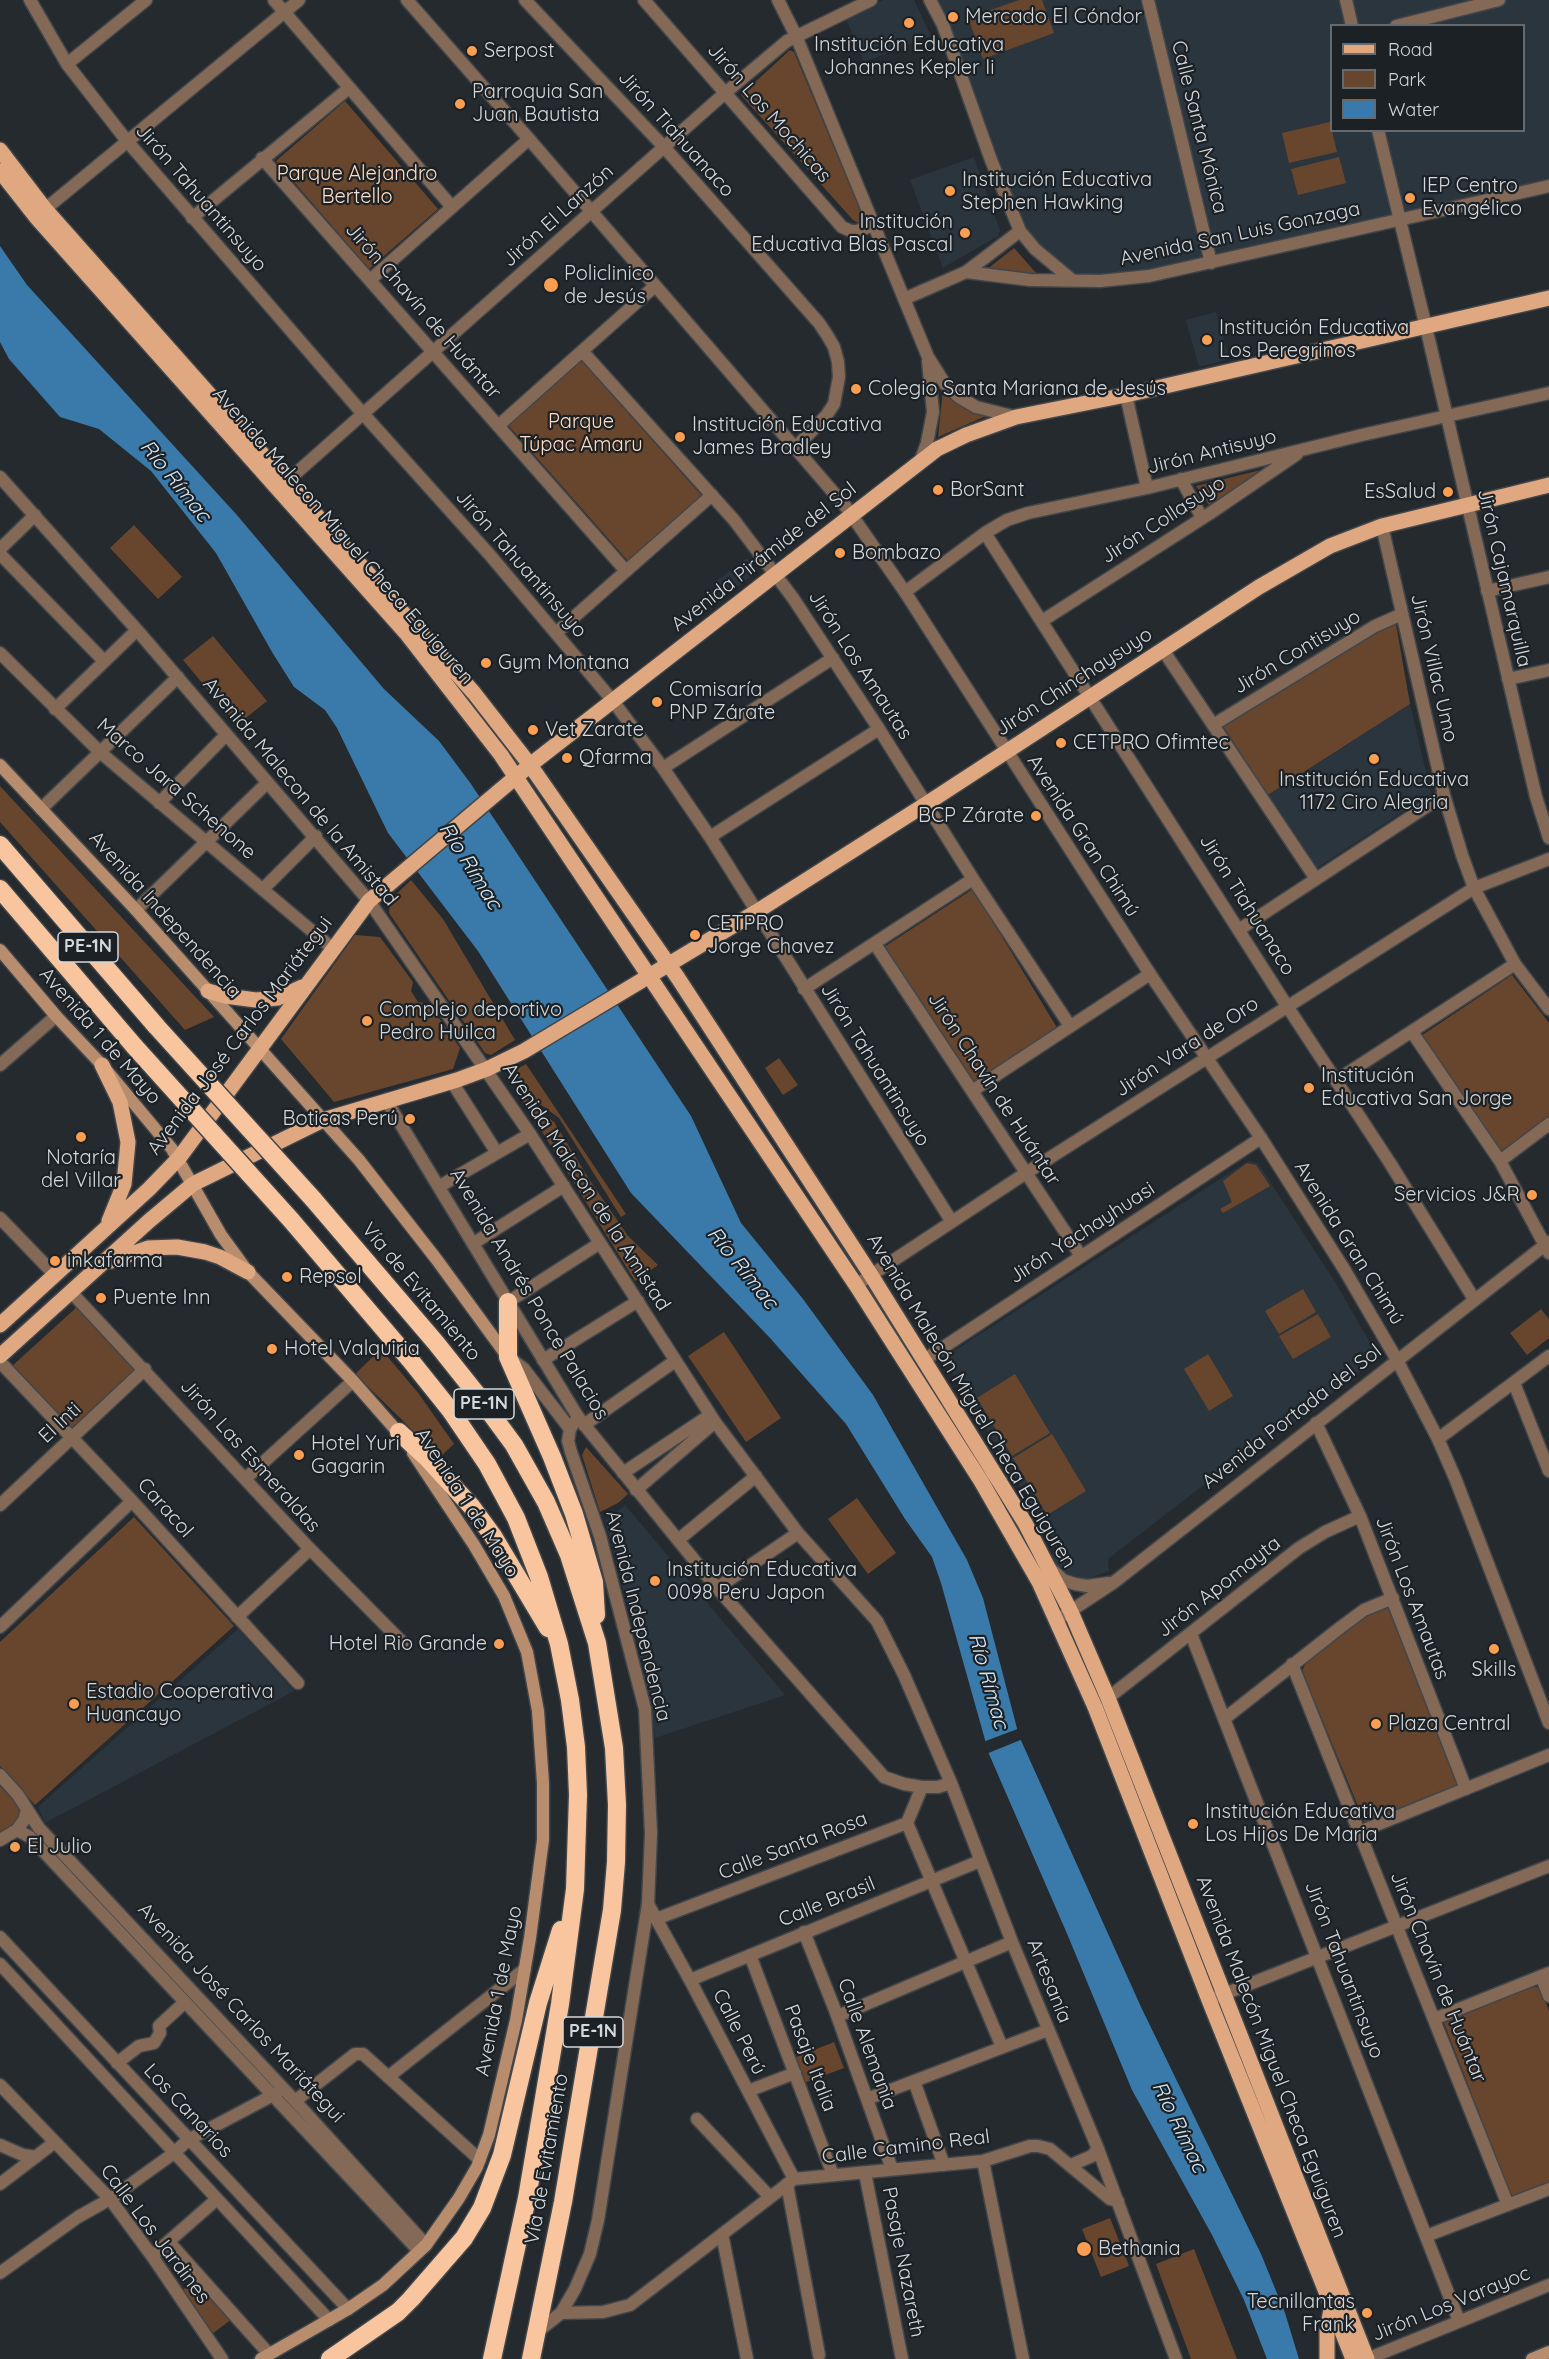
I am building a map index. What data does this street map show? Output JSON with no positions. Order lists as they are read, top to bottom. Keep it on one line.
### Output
{"streets":{"highway":["PE-1N","Vía de Evitamiento"],"main road":["Avenida Malecon Miguel Checa Eguiguren","Avenida Pirámide del Sol","Jirón Chinchaysuyo","Avenida Independencia","Avenida 1 de Mayo","Avenida José Carlos Mariátegui","Avenida Malecón Miguel Checa Eguiguren"],"street":["Jirón Los Mochicas","Calle Santa Mónica","Jirón Tiahuanaco","Jirón Tahuantinsuyo","Jirón El Lanzón","Avenida San Luis Gonzaga","Jirón Chavín de Huántar","Jirón Antisuyo","Jirón Collasuyo","Jirón Cajamarquilla","Jirón Contisuyo","Jirón Los Amautas","Jirón Villac Umo","Marco Jara Schenone","Avenida Malecon de la Amistad","Avenida Gran Chimú","Jirón Vara de Oro","Jirón Yachayhuasi","Avenida Andrés Ponce Palacios","Avenida Portada del Sol","El Inti","Jirón Las Esmeraldas","Caracol","Jirón Apomayta","Calle Santa Rosa","Calle Brasil","Artesanía","Calle Perú","Calle Alemania","Pasaje Italia","Los Canarios","Calle Camino Real","Calle Los Jardines","Pasaje Nazareth","Jirón Los Varayoc"]},"crossings":[["Jirón Los Mochicas","Jirón El Lanzón"],["Calle Santa Mónica","Avenida San Luis Gonzaga"],["Jirón Tiahuanaco","Jirón El Lanzón"],["Jirón Tiahuanaco","Jirón Antisuyo"],["Jirón Tiahuanaco","Jirón Collasuyo"],["Jirón Tiahuanaco","Jirón Chinchaysuyo"],["Jirón Tiahuanaco","Avenida Gran Chimú"],["Jirón Tiahuanaco","Jirón Vara de Oro"],["Jirón Tiahuanaco","Avenida Portada del Sol"],["Jirón Tahuantinsuyo","Jirón El Lanzón"],["Jirón Tahuantinsuyo","Avenida Pirámide del Sol"],["Jirón Tahuantinsuyo","Jirón Chinchaysuyo"],["Jirón Tahuantinsuyo","Jirón Vara de Oro"],["Jirón Tahuantinsuyo","Jirón Apomayta"],["Jirón Tahuantinsuyo","Jirón Los Varayoc"],["Jirón El Lanzón","Jirón Chavín de Huántar"],["Jirón El Lanzón","Avenida Malecon Miguel Checa Eguiguren"],["Jirón El Lanzón","Avenida Gran Chimú"],["Avenida San Luis Gonzaga","Jirón Cajamarquilla"],["Jirón Chavín de Huántar","Jirón Vara de Oro"],["Jirón Chavín de Huántar","Jirón Yachayhuasi"],["Jirón Antisuyo","Jirón Collasuyo"],["Jirón Antisuyo","Jirón Cajamarquilla"],["Jirón Antisuyo","Avenida Gran Chimú"],["Avenida Malecon Miguel Checa Eguiguren","Avenida Pirámide del Sol"],["Avenida Malecon Miguel Checa Eguiguren","Jirón Chinchaysuyo"],["Avenida Malecon Miguel Checa Eguiguren","Avenida José Carlos Mariátegui"],["Avenida Malecon Miguel Checa Eguiguren","Avenida Malecón Miguel Checa Eguiguren"],["Avenida Pirámide del Sol","Jirón Cajamarquilla"],["Avenida Pirámide del Sol","Jirón Los Amautas"],["Avenida Pirámide del Sol","Avenida Gran Chimú"],["Avenida Pirámide del Sol","Avenida José Carlos Mariátegui"],["Jirón Cajamarquilla","Jirón Chinchaysuyo"],["Jirón Contisuyo","Jirón Villac Umo"],["Jirón Los Amautas","Jirón Chinchaysuyo"],["Jirón Los Amautas","Avenida Portada del Sol"],["Jirón Los Amautas","Jirón Apomayta"],["Jirón Villac Umo","Jirón Chinchaysuyo"],["Jirón Villac Umo","Jirón Vara de Oro"],["Jirón Chinchaysuyo","Avenida Gran Chimú"],["Jirón Chinchaysuyo","Avenida Malecón Miguel Checa Eguiguren"],["Marco Jara Schenone","Avenida José Carlos Mariátegui"],["Avenida Malecon de la Amistad","Avenida José Carlos Mariátegui"],["Avenida Malecon de la Amistad","Artesanía"],["Avenida Gran Chimú","Jirón Vara de Oro"],["Avenida Gran Chimú","Jirón Yachayhuasi"],["Avenida Gran Chimú","Avenida Portada del Sol"],["Avenida Independencia","Avenida José Carlos Mariátegui"],["Avenida Independencia","Vía de Evitamiento"],["Avenida Independencia","Calle Perú"],["Avenida Independencia","Calle Camino Real"],["Avenida 1 de Mayo","Avenida José Carlos Mariátegui"],["Avenida 1 de Mayo","Los Canarios"],["Jirón Vara de Oro","Avenida Malecón Miguel Checa Eguiguren"],["Jirón Yachayhuasi","Avenida Malecón Miguel Checa Eguiguren"],["Avenida Andrés Ponce Palacios","Artesanía"],["Avenida Malecón Miguel Checa Eguiguren","Avenida Portada del Sol"],["Avenida Malecón Miguel Checa Eguiguren","Jirón Apomayta"],["Avenida Malecón Miguel Checa Eguiguren","Jirón Los Varayoc"],["El Inti","Jirón Las Esmeraldas"],["El Inti","Caracol"],["Calle Santa Rosa","Calle Perú"],["Calle Brasil","Artesanía"],["Calle Brasil","Calle Perú"],["Calle Brasil","Calle Alemania"],["Calle Brasil","Pasaje Italia"],["Artesanía","Calle Camino Real"],["Calle Perú","Calle Camino Real"],["Calle Alemania","Calle Camino Real"],["Pasaje Italia","Calle Camino Real"],["Calle Camino Real","Pasaje Nazareth"]],"water":["Río Rímac"],"parks":["Parque Alejandro Bertello","Parque Túpac Amaru"],"places":["Mercado El Cóndor","Institución Educativa Johannes Kepler Ii","Serpost","Parroquia San Juan Bautista","Institución Educativa Stephen Hawking","IEP Centro Evangélico","Institución Educativa Blas Pascal","Policlinico de Jesús","Institución Educativa Los Peregrinos","Colegio Santa Mariana de Jesús","Institución Educativa James Bradley","BorSant","EsSalud","Bombazo","Gym Montana","Comisaría PNP Zárate","Vet Zarate","CETPRO Ofimtec","Qfarma","Institución Educativa 1172 Ciro Alegria","BCP Zárate","CETPRO Jorge Chavez","Complejo deportivo Pedro Huilca","Institución Educativa San Jorge","Boticas Perú","Notaría del Villar","Servicios J&R","inkafarma","Repsol","Puente Inn","Hotel Valquiria","Hotel Yuri Gagarin","Institución Educativa 0098 Peru Japon","Hotel Rio Grande","Skills","Estadio Cooperativa Huancayo","Plaza Central","Institución Educativa Los Hijos De Maria","El Julio","Bethania","Tecnillantas Frank"],"legend":["Road","Park","Water"]}
